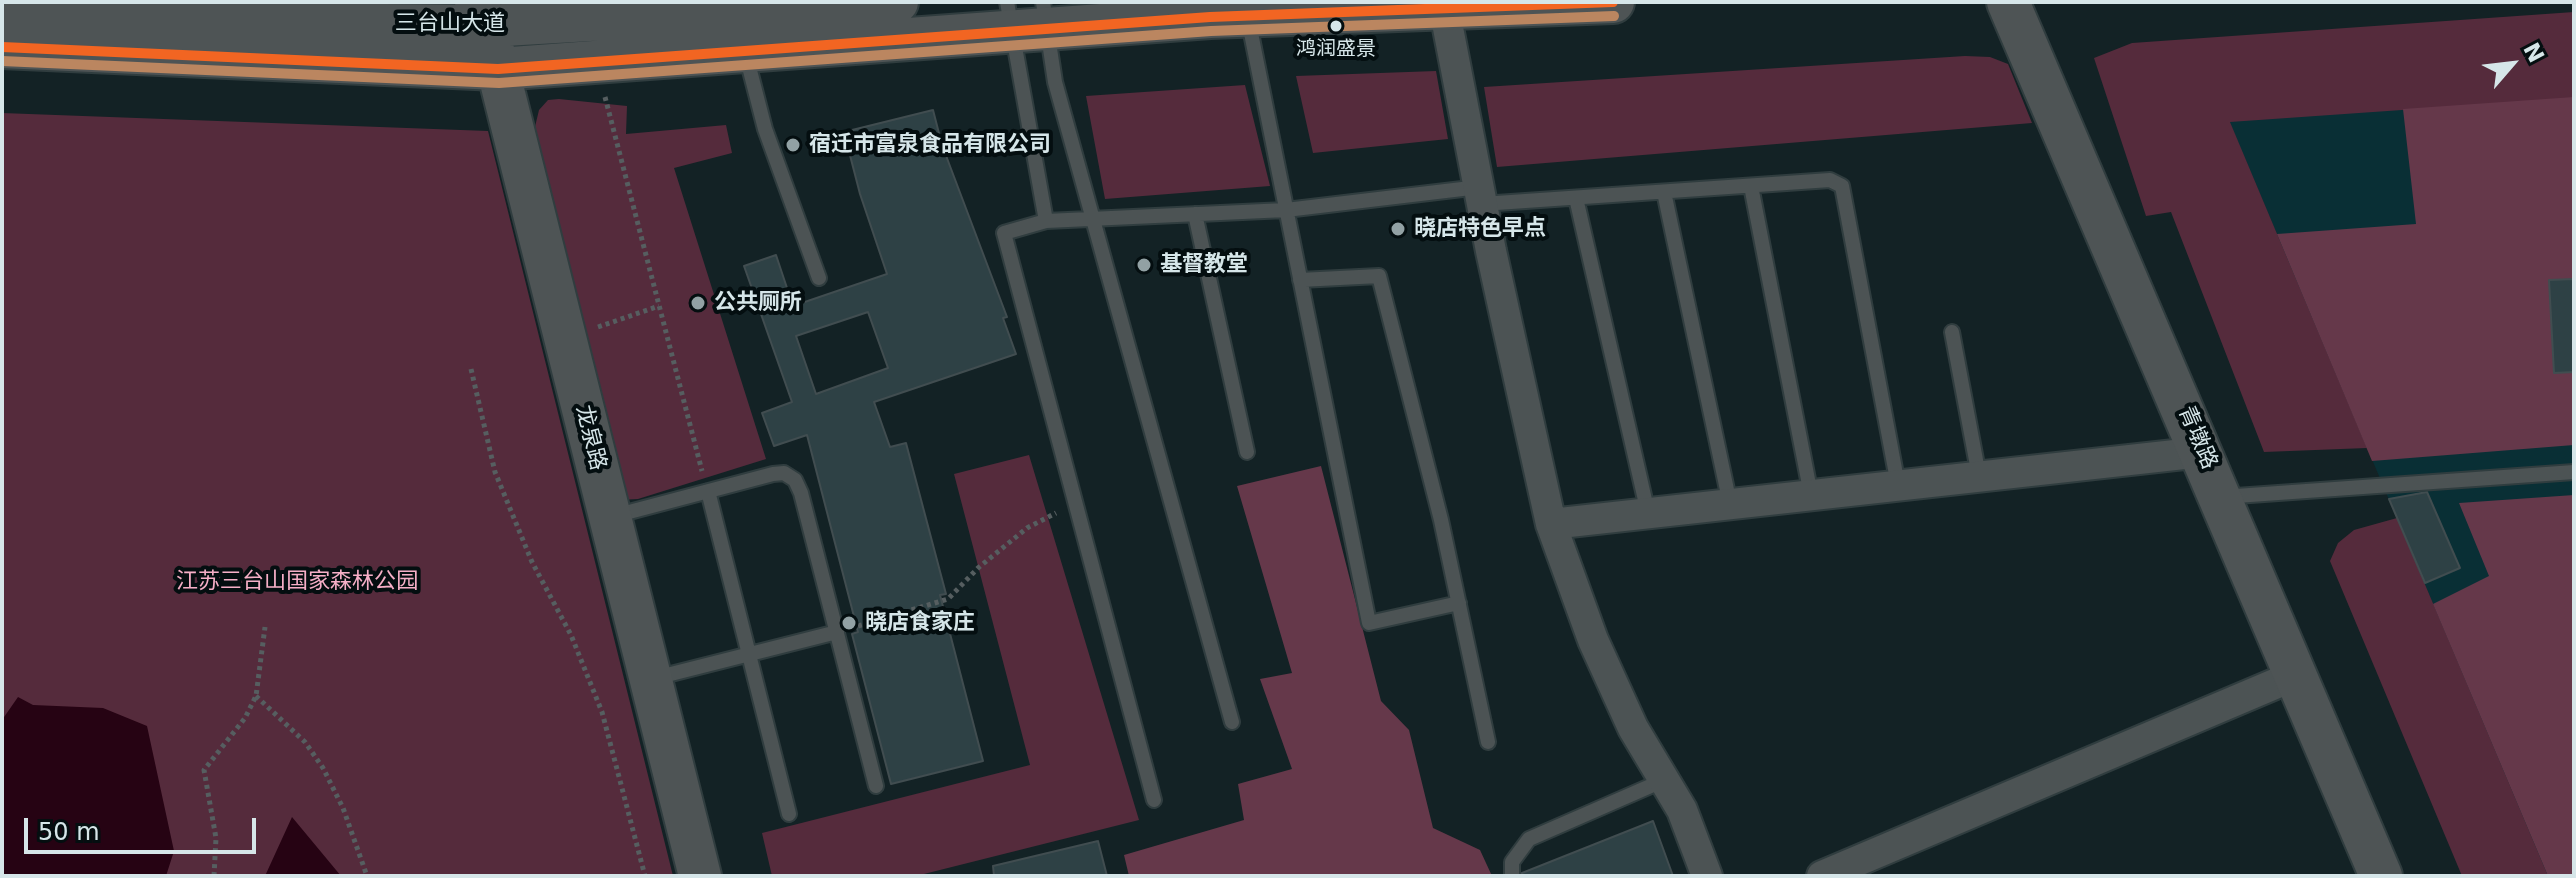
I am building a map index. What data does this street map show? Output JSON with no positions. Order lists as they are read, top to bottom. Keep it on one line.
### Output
{"streets":{"main road":["三台山大道","龙泉路","青墩路"]},"crossings":[["三台山大道","龙泉路"]],"parks":["江苏三台山国家森林公园"],"places":["鸿润盛景","宿迁市富泉食品有限公司","晓店特色早点","基督教堂","公共厕所","晓店食家庄"],"scale_bar":"50 m","north":"top right"}
